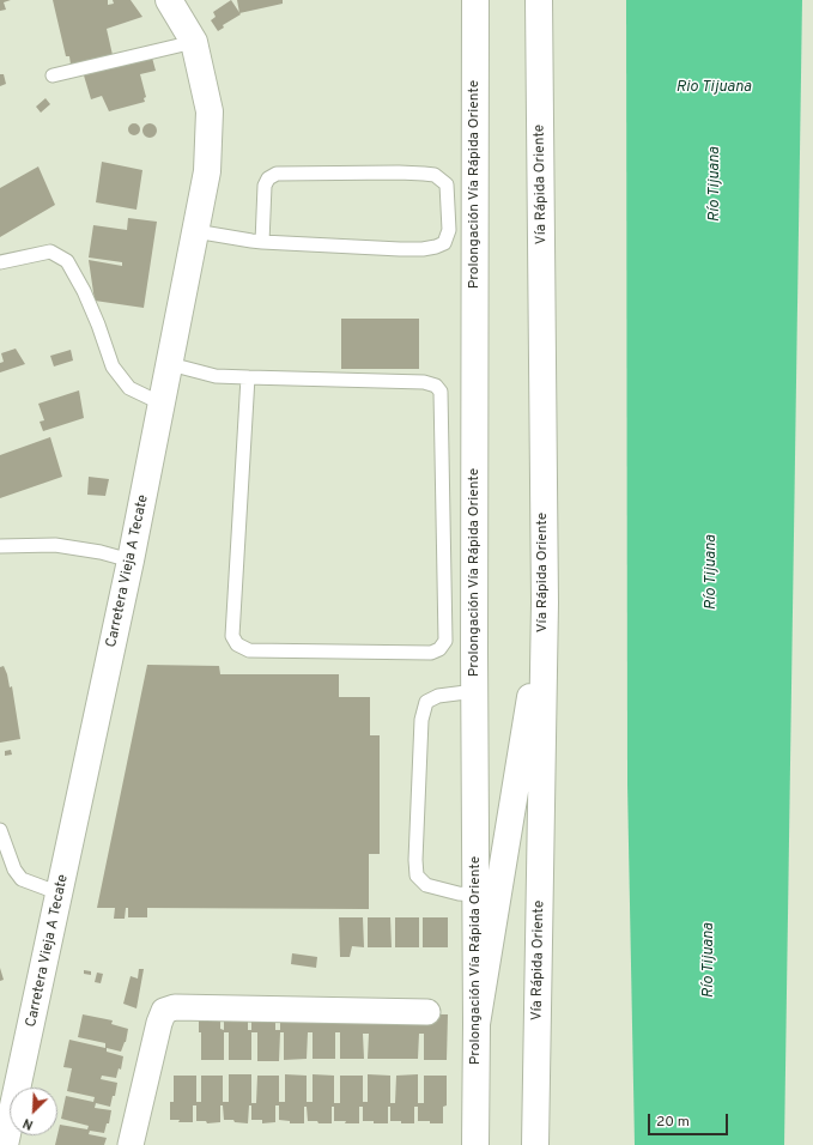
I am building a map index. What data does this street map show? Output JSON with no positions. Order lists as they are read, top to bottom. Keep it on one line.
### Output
{"streets":{"main road":["Prolongación Vía Rápida Oriente","Vía Rápida Oriente","Carretera Vieja A Tecate"]},"water":["Rio Tijuana","Río Tijuana"],"scale_bar":"20 m","north":"bottom left"}
